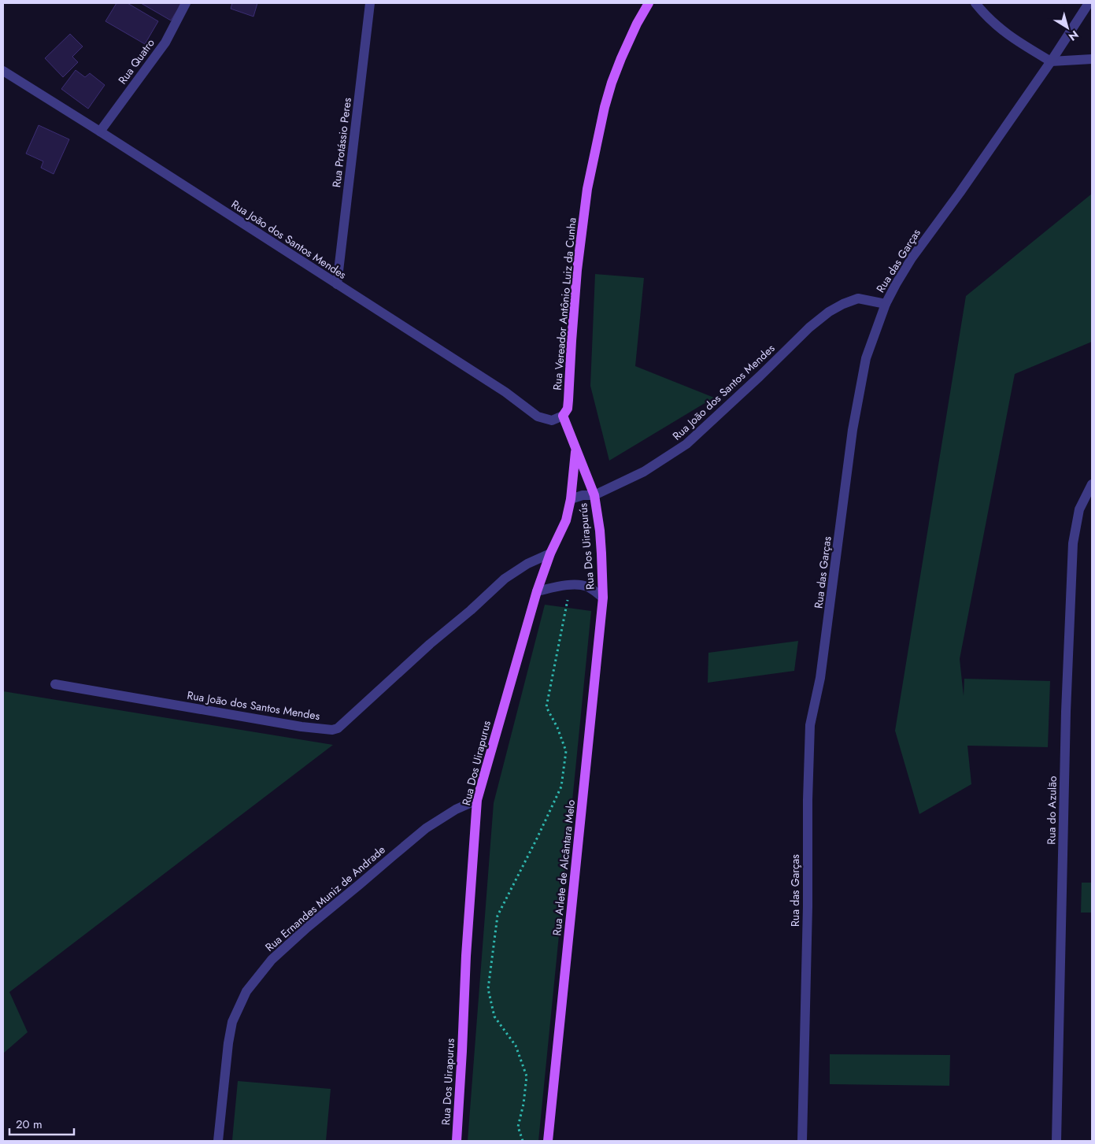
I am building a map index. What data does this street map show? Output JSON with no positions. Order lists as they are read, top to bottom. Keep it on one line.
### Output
{"streets":{"main road":["Rua Vereador Antônio Luiz da Cunha","Rua Dos Uirapurús","Rua Dos Uirapurus","Rua Arlete de Alcântara Melo"],"street":["Rua Quatro","Rua Protássio Peres","Rua João dos Santos Mendes","Rua das Garças","Rua do Azulão","Rua Ernandes Muniz de Andrade"]},"crossings":[["Rua Quatro","Rua João dos Santos Mendes"],["Rua Protássio Peres","Rua João dos Santos Mendes"],["Rua João dos Santos Mendes","Rua das Garças"],["Rua João dos Santos Mendes","Rua Vereador Antônio Luiz da Cunha"],["Rua João dos Santos Mendes","Rua Dos Uirapurús"],["Rua João dos Santos Mendes","Rua Dos Uirapurus"],["Rua Dos Uirapurús","Rua Dos Uirapurus"],["Rua Dos Uirapurús","Rua Arlete de Alcântara Melo"],["Rua Dos Uirapurus","Rua Ernandes Muniz de Andrade"]],"scale_bar":"20 m","north":"bottom right"}
